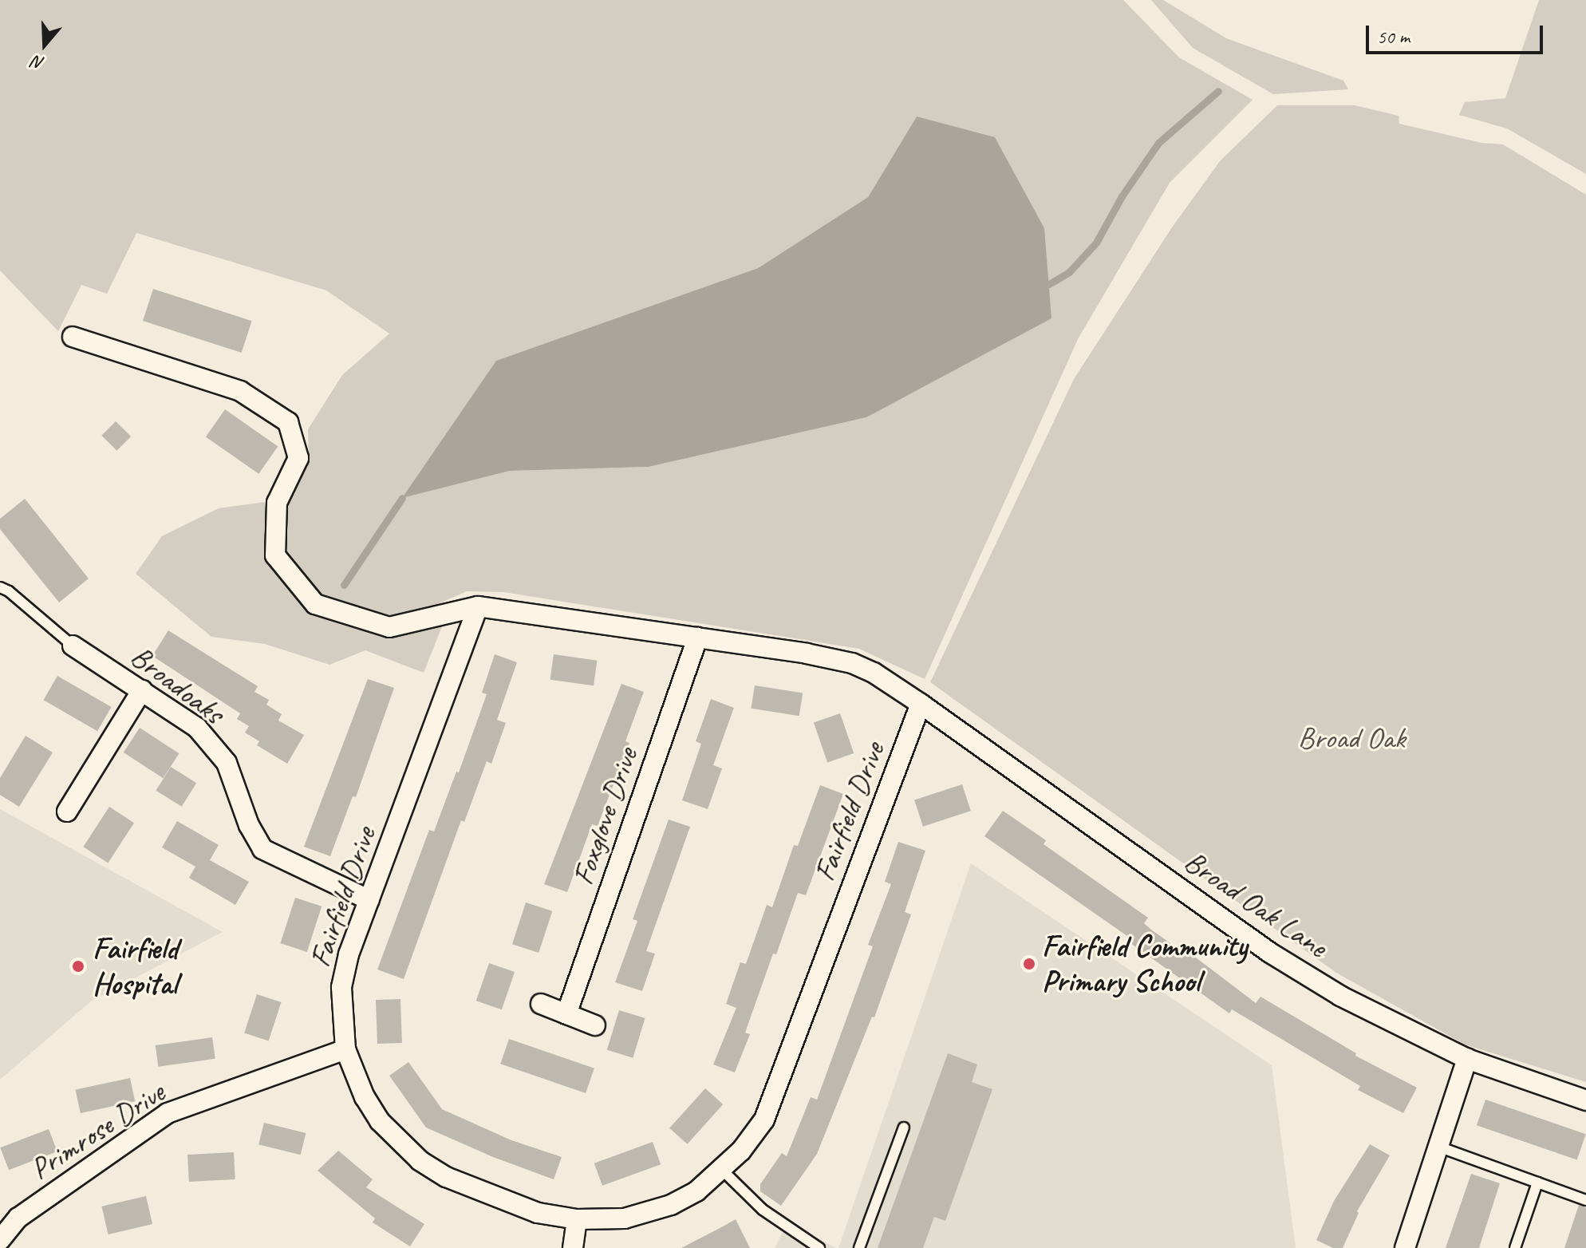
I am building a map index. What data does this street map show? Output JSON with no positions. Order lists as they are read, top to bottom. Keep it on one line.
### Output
{"streets":{"street":["Broadoaks","Fairfield Drive","Foxglove Drive","Broad Oak Lane","Primrose Drive"]},"crossings":[["Broadoaks","Fairfield Drive"],["Fairfield Drive","Broad Oak Lane"],["Fairfield Drive","Primrose Drive"]],"parks":["Broad Oak"],"places":["Fairfield Community Primary School","Fairfield Hospital"],"scale_bar":"50 m","north":"bottom"}
